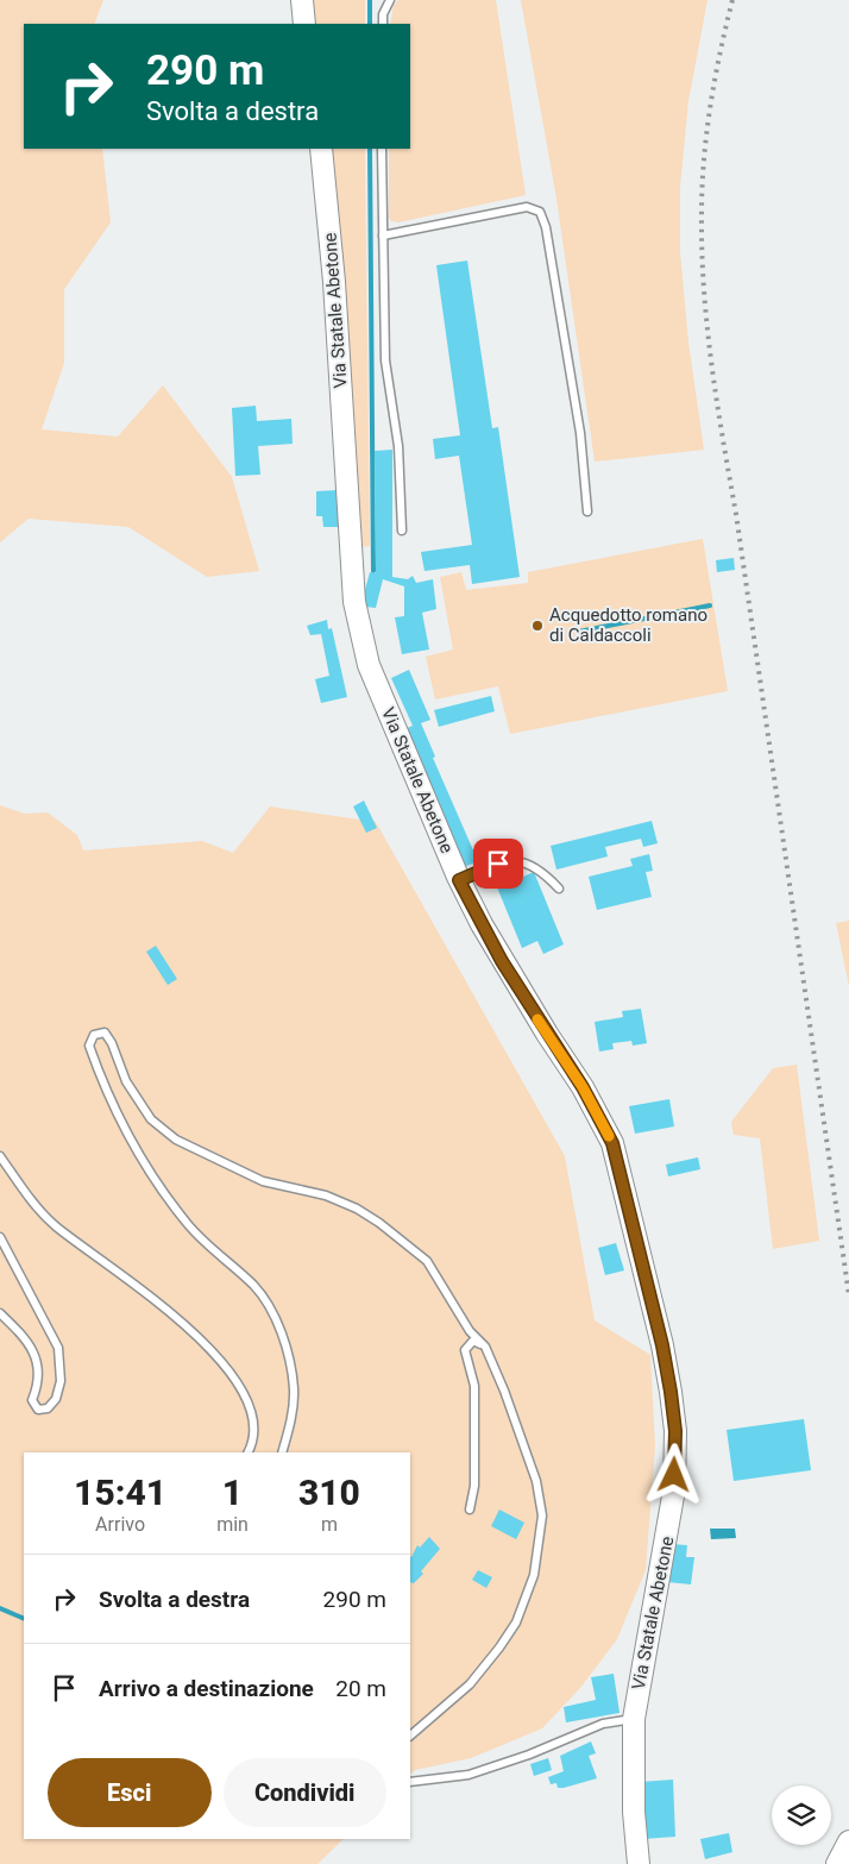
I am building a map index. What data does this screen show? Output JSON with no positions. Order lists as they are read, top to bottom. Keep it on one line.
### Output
{"streets":{"main road":["Via Statale Abetone"]},"places":["Acquedotto romano di Caldaccoli"],"page":{"turn":["290 m","Svolta a destra"],"eta":["15:41","Arrivo","1","min","310","m"],"list":[{"name":"Svolta a destra","value":"290 m"},{"name":"Arrivo a destinazione","value":"20 m"}],"buttons":["Esci","Condividi"]}}
